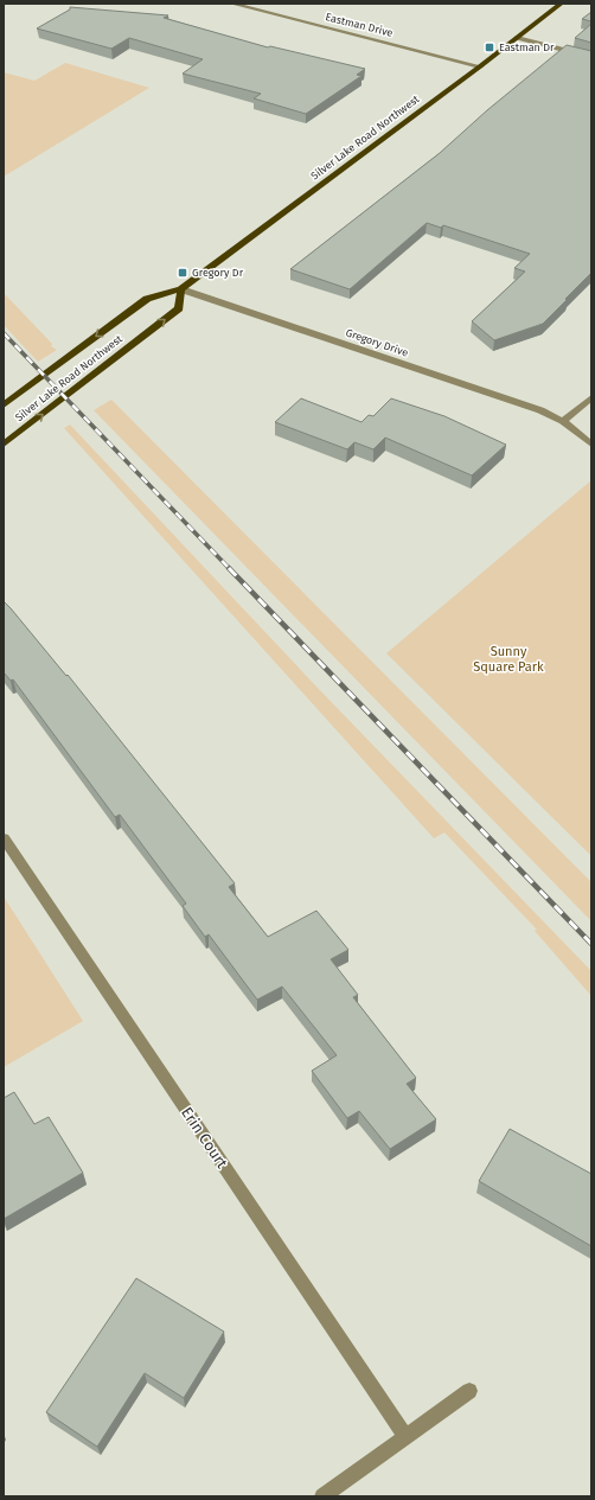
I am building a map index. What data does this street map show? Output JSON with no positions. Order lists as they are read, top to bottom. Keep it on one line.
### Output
{"streets":{"main road":["Silver Lake Road Northwest"],"street":["Eastman Drive","Gregory Drive","Erin Court"]},"crossings":[["Eastman Drive","Silver Lake Road Northwest"],["Silver Lake Road Northwest","Gregory Drive"]],"parks":["Sunny Square Park"],"places":{"transit":["Eastman Dr","Gregory Dr"]}}
